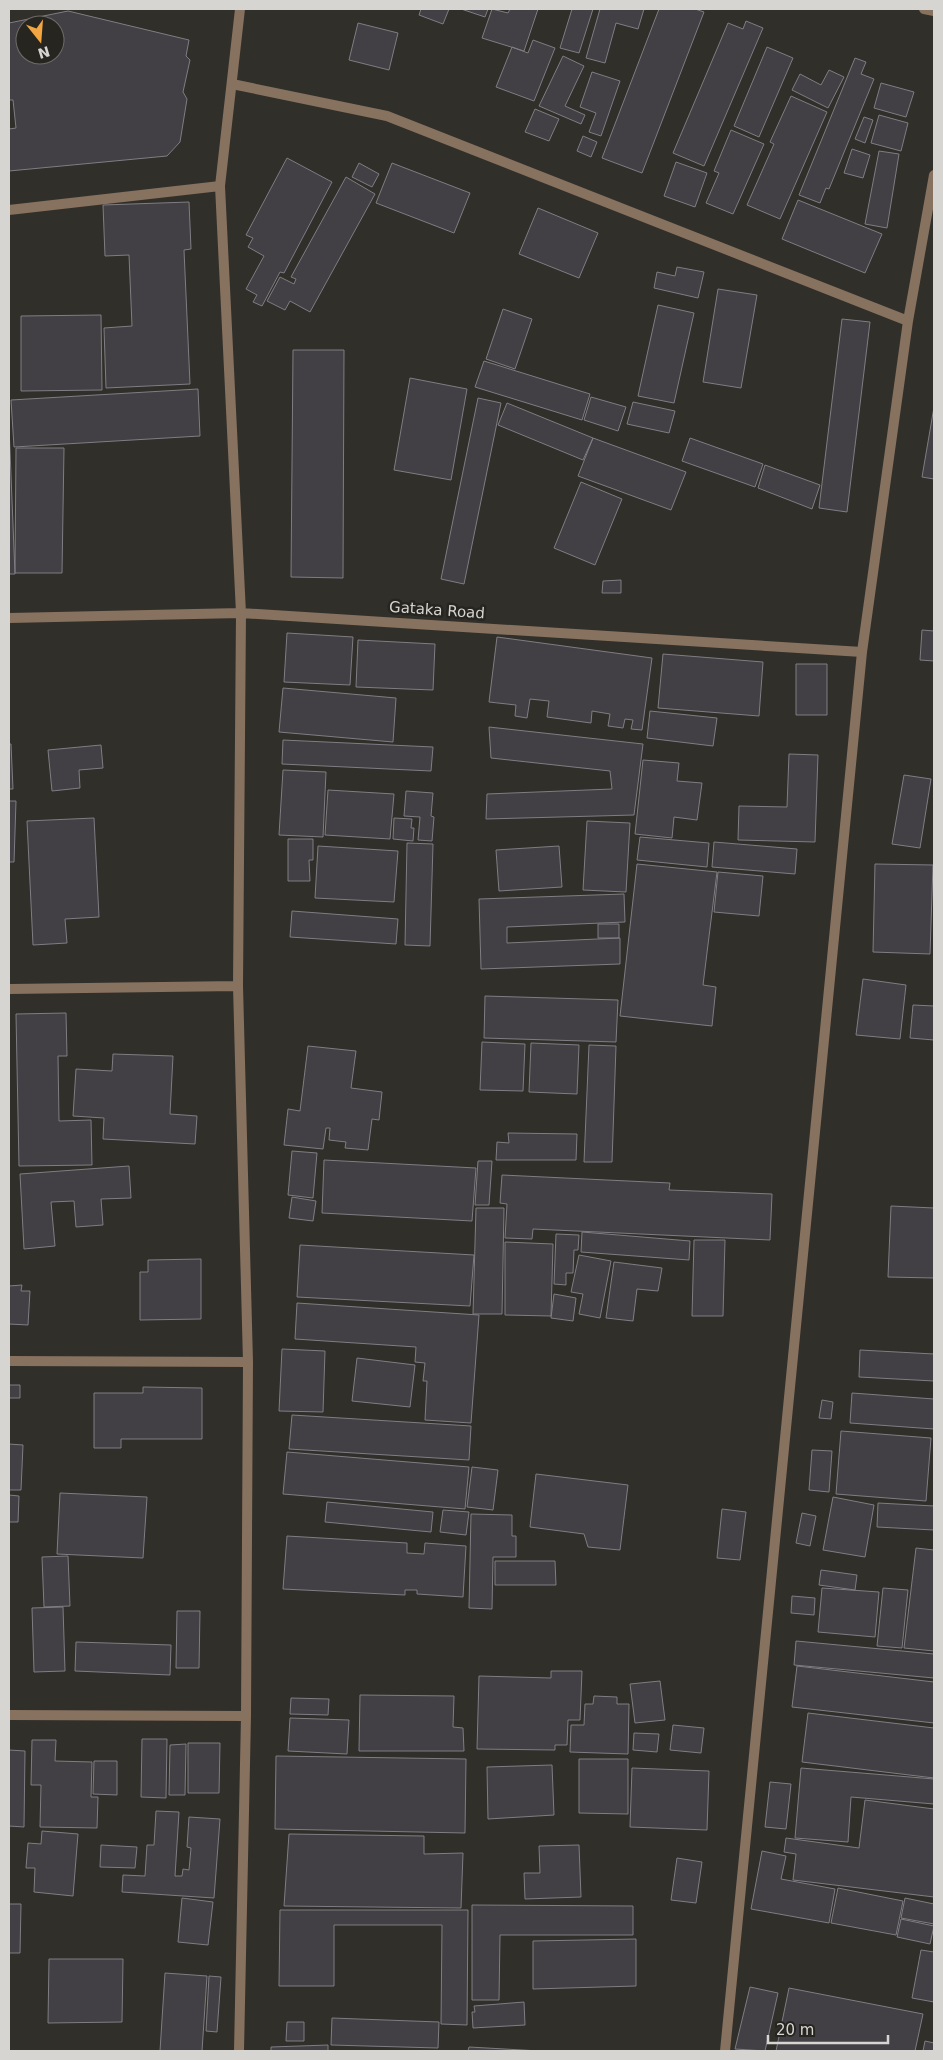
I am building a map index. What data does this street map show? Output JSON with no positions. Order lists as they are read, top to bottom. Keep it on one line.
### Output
{"streets":{"street":["Gataka Road"]},"scale_bar":"20 m","north":"bottom"}
